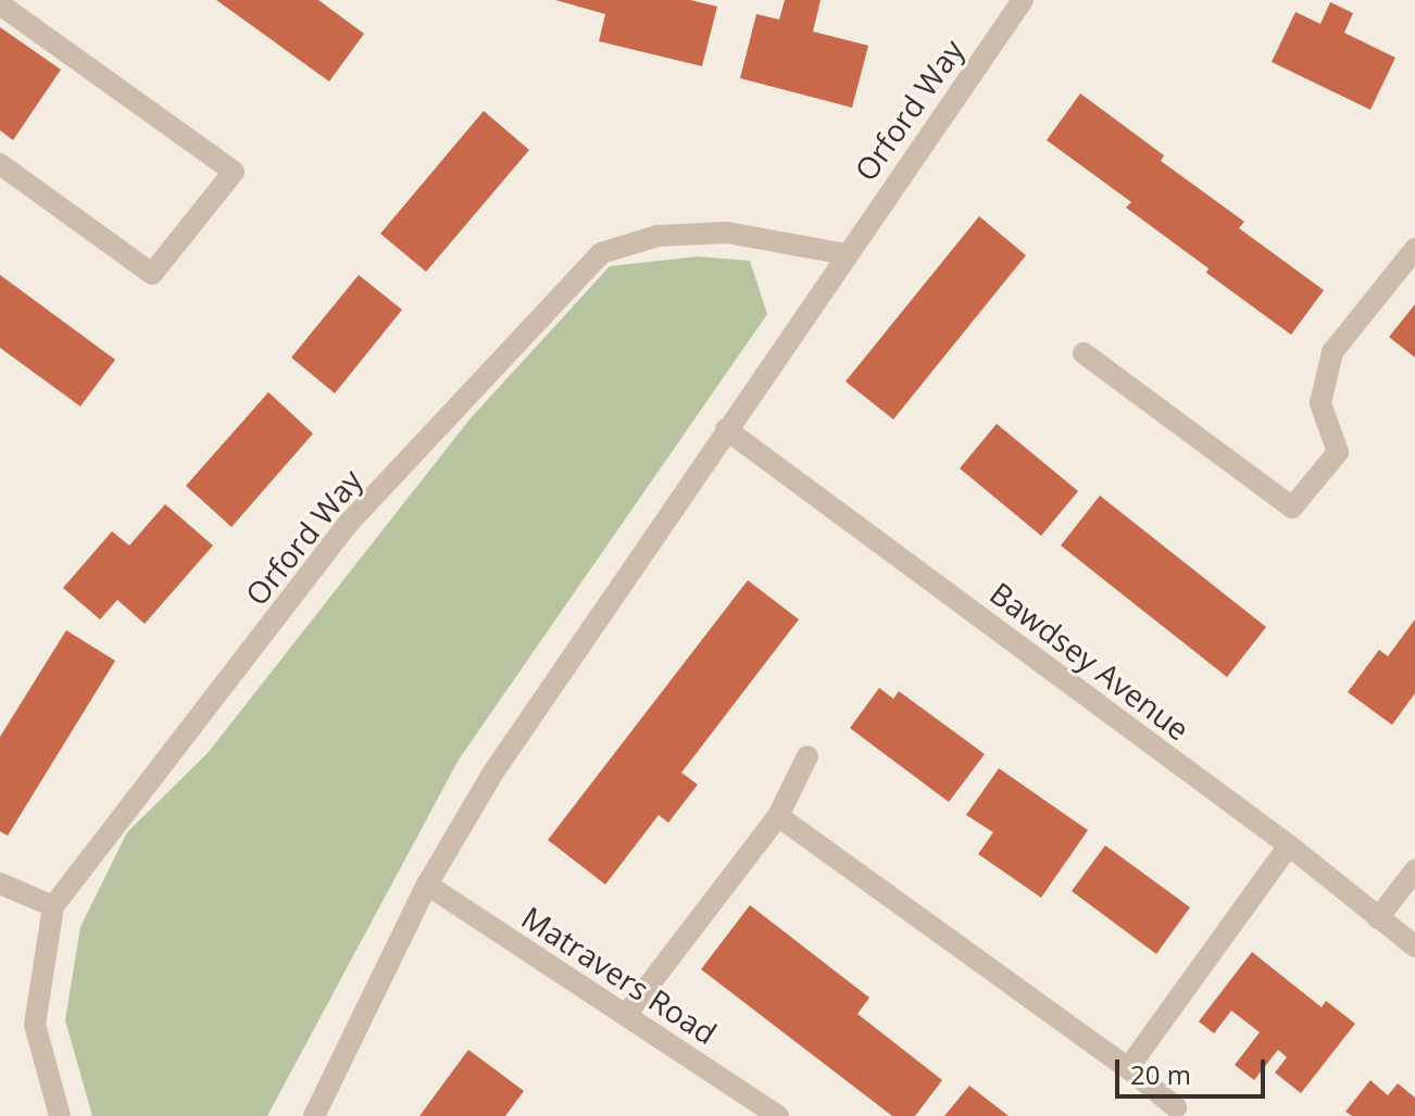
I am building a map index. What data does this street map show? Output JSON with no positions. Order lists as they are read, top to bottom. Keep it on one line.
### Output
{"streets":{"street":["Orford Way","Bawdsey Avenue","Matravers Road"]},"crossings":[["Orford Way","Bawdsey Avenue"],["Orford Way","Matravers Road"]],"scale_bar":"20 m"}
